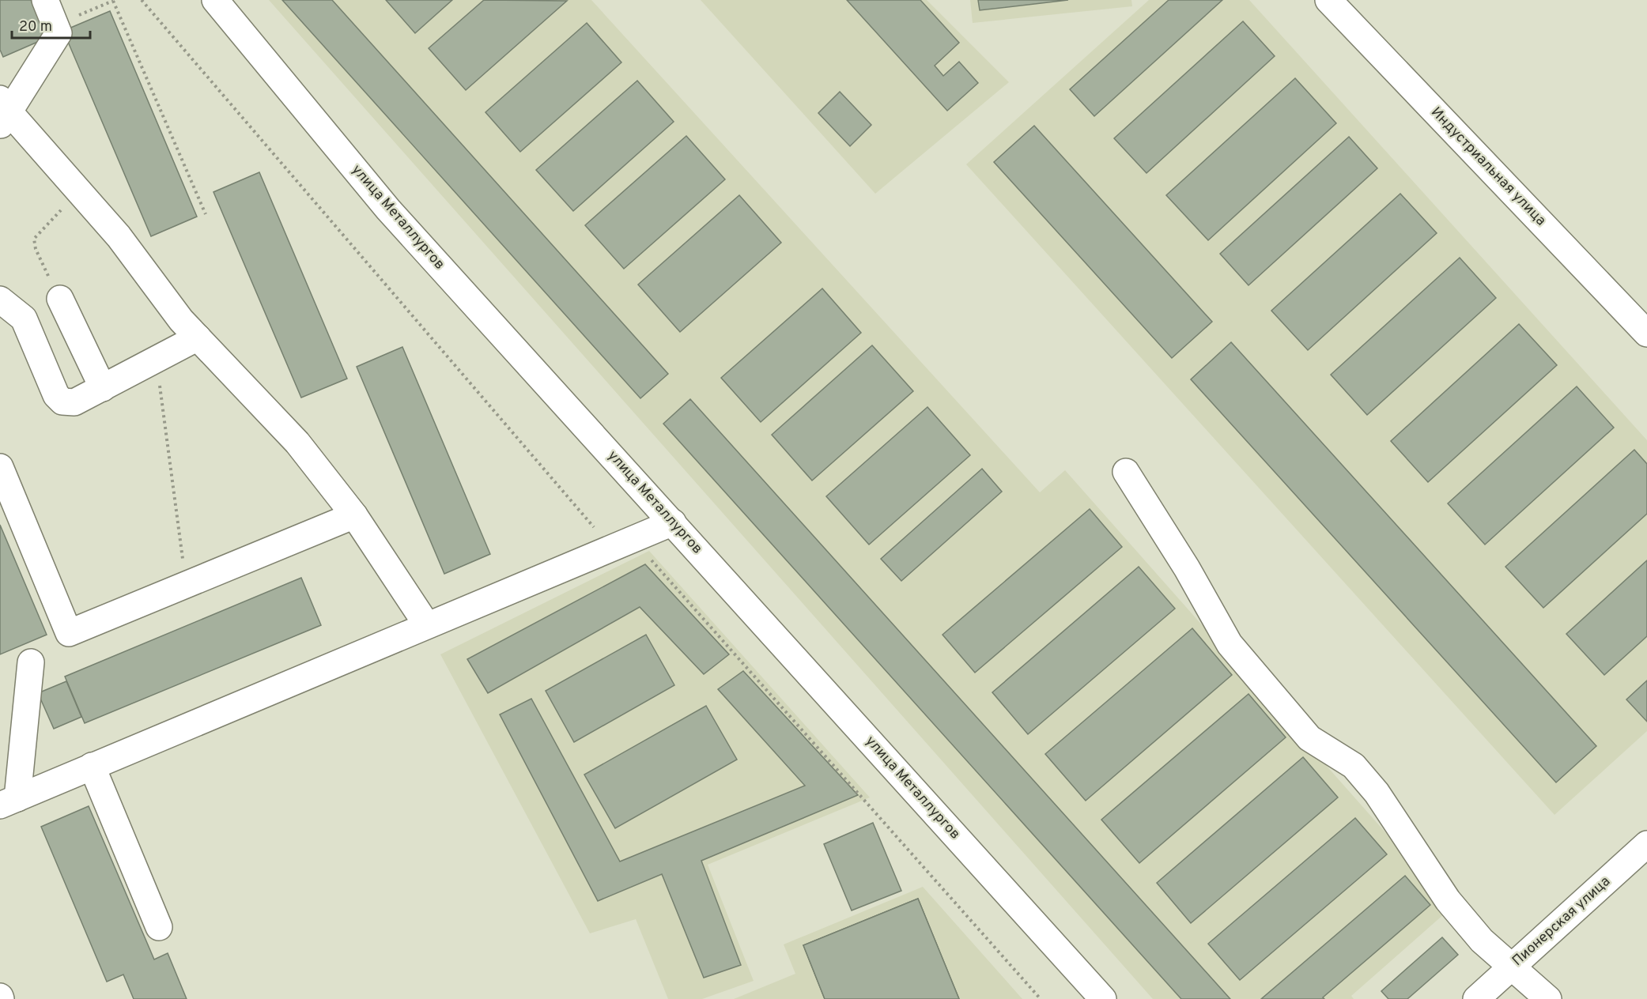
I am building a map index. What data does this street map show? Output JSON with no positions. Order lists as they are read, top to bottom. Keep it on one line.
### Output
{"streets":{"street":["Индустриальная улица","улица Металлургов","Пионерская улица"]},"scale_bar":"20 m"}
